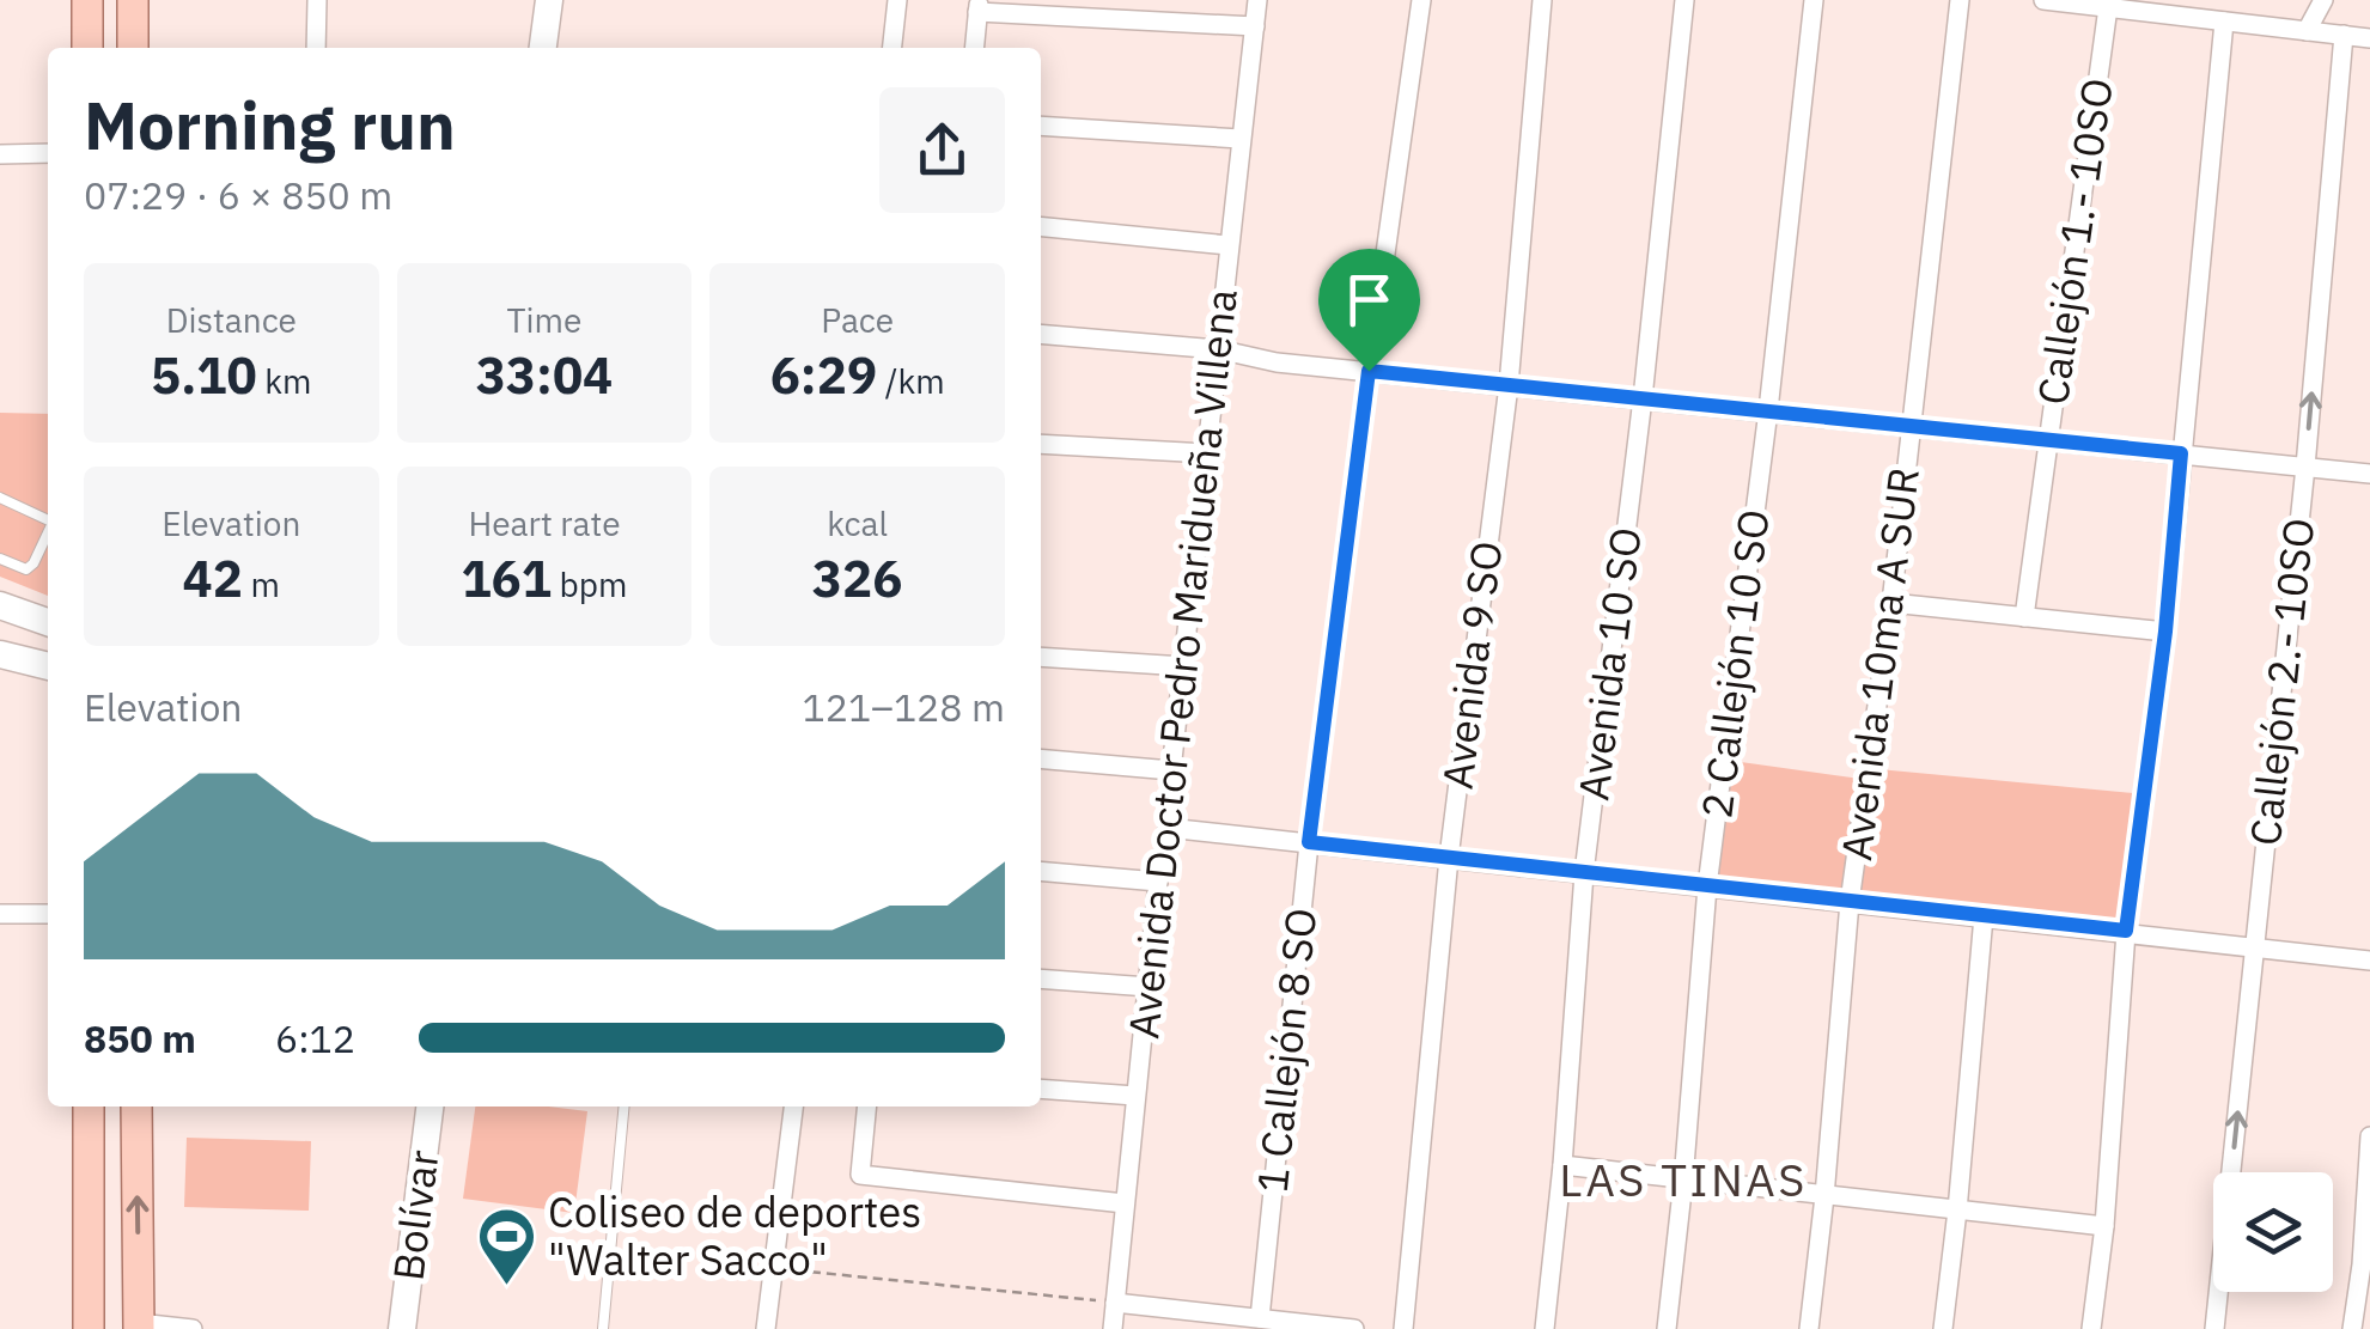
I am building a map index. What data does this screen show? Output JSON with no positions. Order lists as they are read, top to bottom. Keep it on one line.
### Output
{"streets":{"street":["Callejón 1.- 10SO","Avenida Doctor Pedro Maridueña Villena","Avenida 10 SO","2 Callejón 10 SO","Avenida 10ma A SUR","Avenida 9 SO","Callejón 2.- 10SO","1 Callejón 8 SO","Bolívar"]},"districts":["LAS TINAS"],"places":{"sports":["Coliseo de deportes \"Walter Sacco\""]},"page":{"heading":["Morning run","07:29 · 6 × 850 m"],"stats":[["Distance","5.10 km"],["Time","33:04"],["Pace","6:29 /km"],["Elevation","42 m"],["Heart rate","161 bpm"],["kcal","326"]],"chart":["Elevation","121–128 m"],"list":[{"name":"850 m","note":"6:12"}]}}
